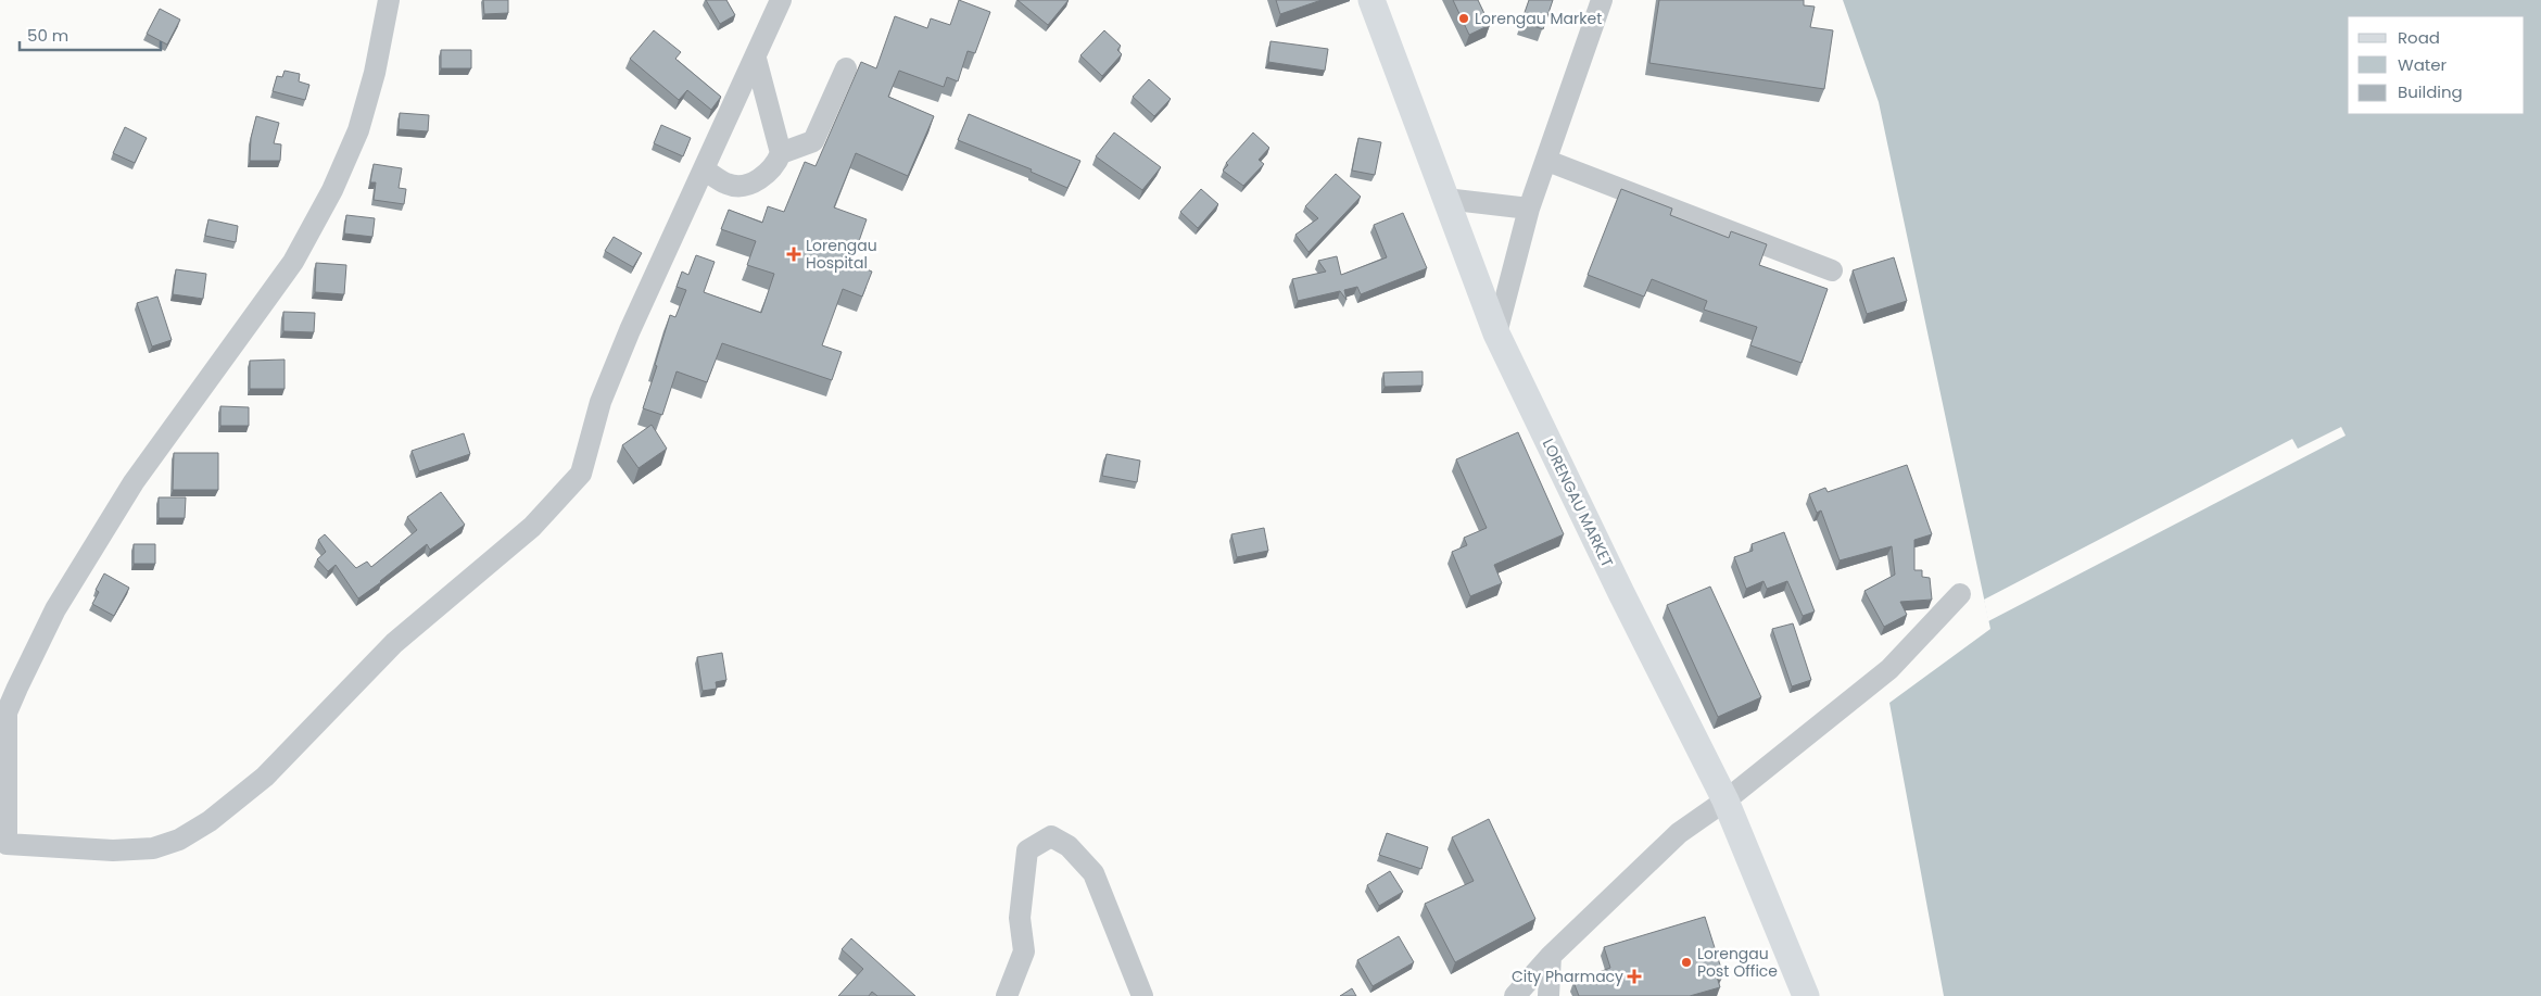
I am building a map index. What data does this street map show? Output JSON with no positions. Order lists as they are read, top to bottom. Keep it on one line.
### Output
{"streets":{"main road":["LORENGAU MARKET"]},"places":{"other":["Lorengau Market","Lorengau Post Office"],"health":["Lorengau Hospital","City Pharmacy"]},"legend":["Road","Water","Building"],"scale_bar":"50 m"}
